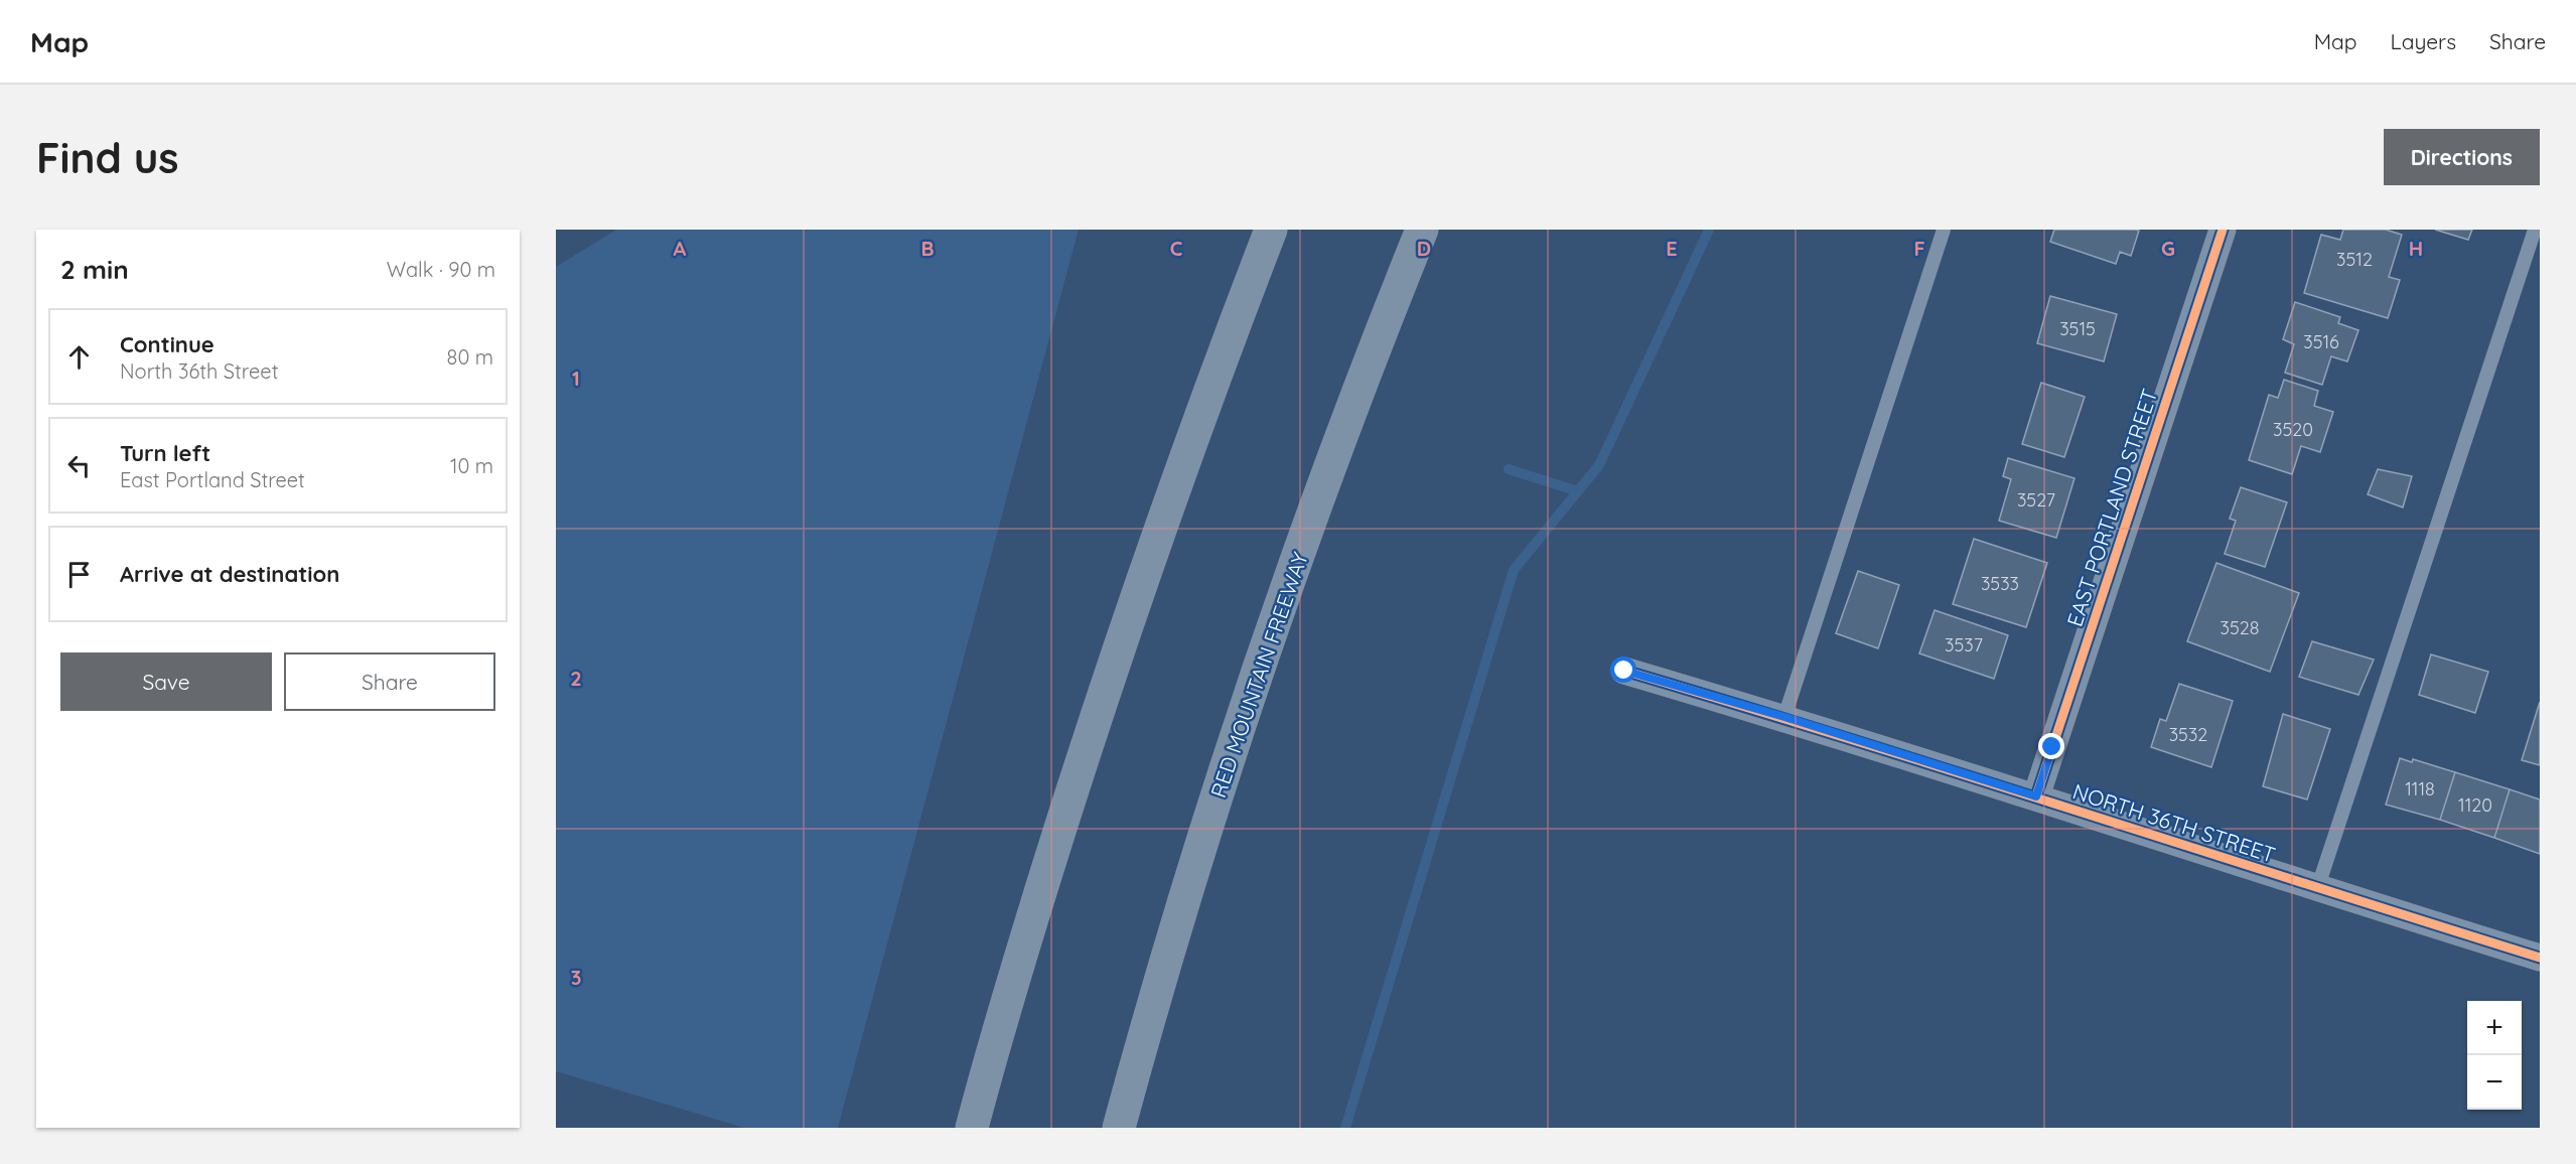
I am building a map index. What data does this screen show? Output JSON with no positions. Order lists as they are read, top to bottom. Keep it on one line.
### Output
{"streets":{"highway":["RED MOUNTAIN FREEWAY"],"street":["EAST PORTLAND STREET","NORTH 36TH STREET"]},"crossings":[["EAST PORTLAND STREET","NORTH 36TH STREET"]],"house_numbers":["3512","3515","3516","3520","3527","3533","3528","3537","3532","1118","1120"],"page":{"header":"Map","nav":["Map","Layers","Share"],"buttons":["Directions",["Save","Share"]],"title":"Find us","heading":["2 min","Walk · 90 m"],"list":[["Continue","North 36th Street","80 m"],["Turn left","East Portland Street","10 m"],"Arrive at destination"],"map_buttons":["+","−"]},"grid":{"columns":["A","B","C","D","E","F","G","H"],"rows":["1","2","3"]}}
